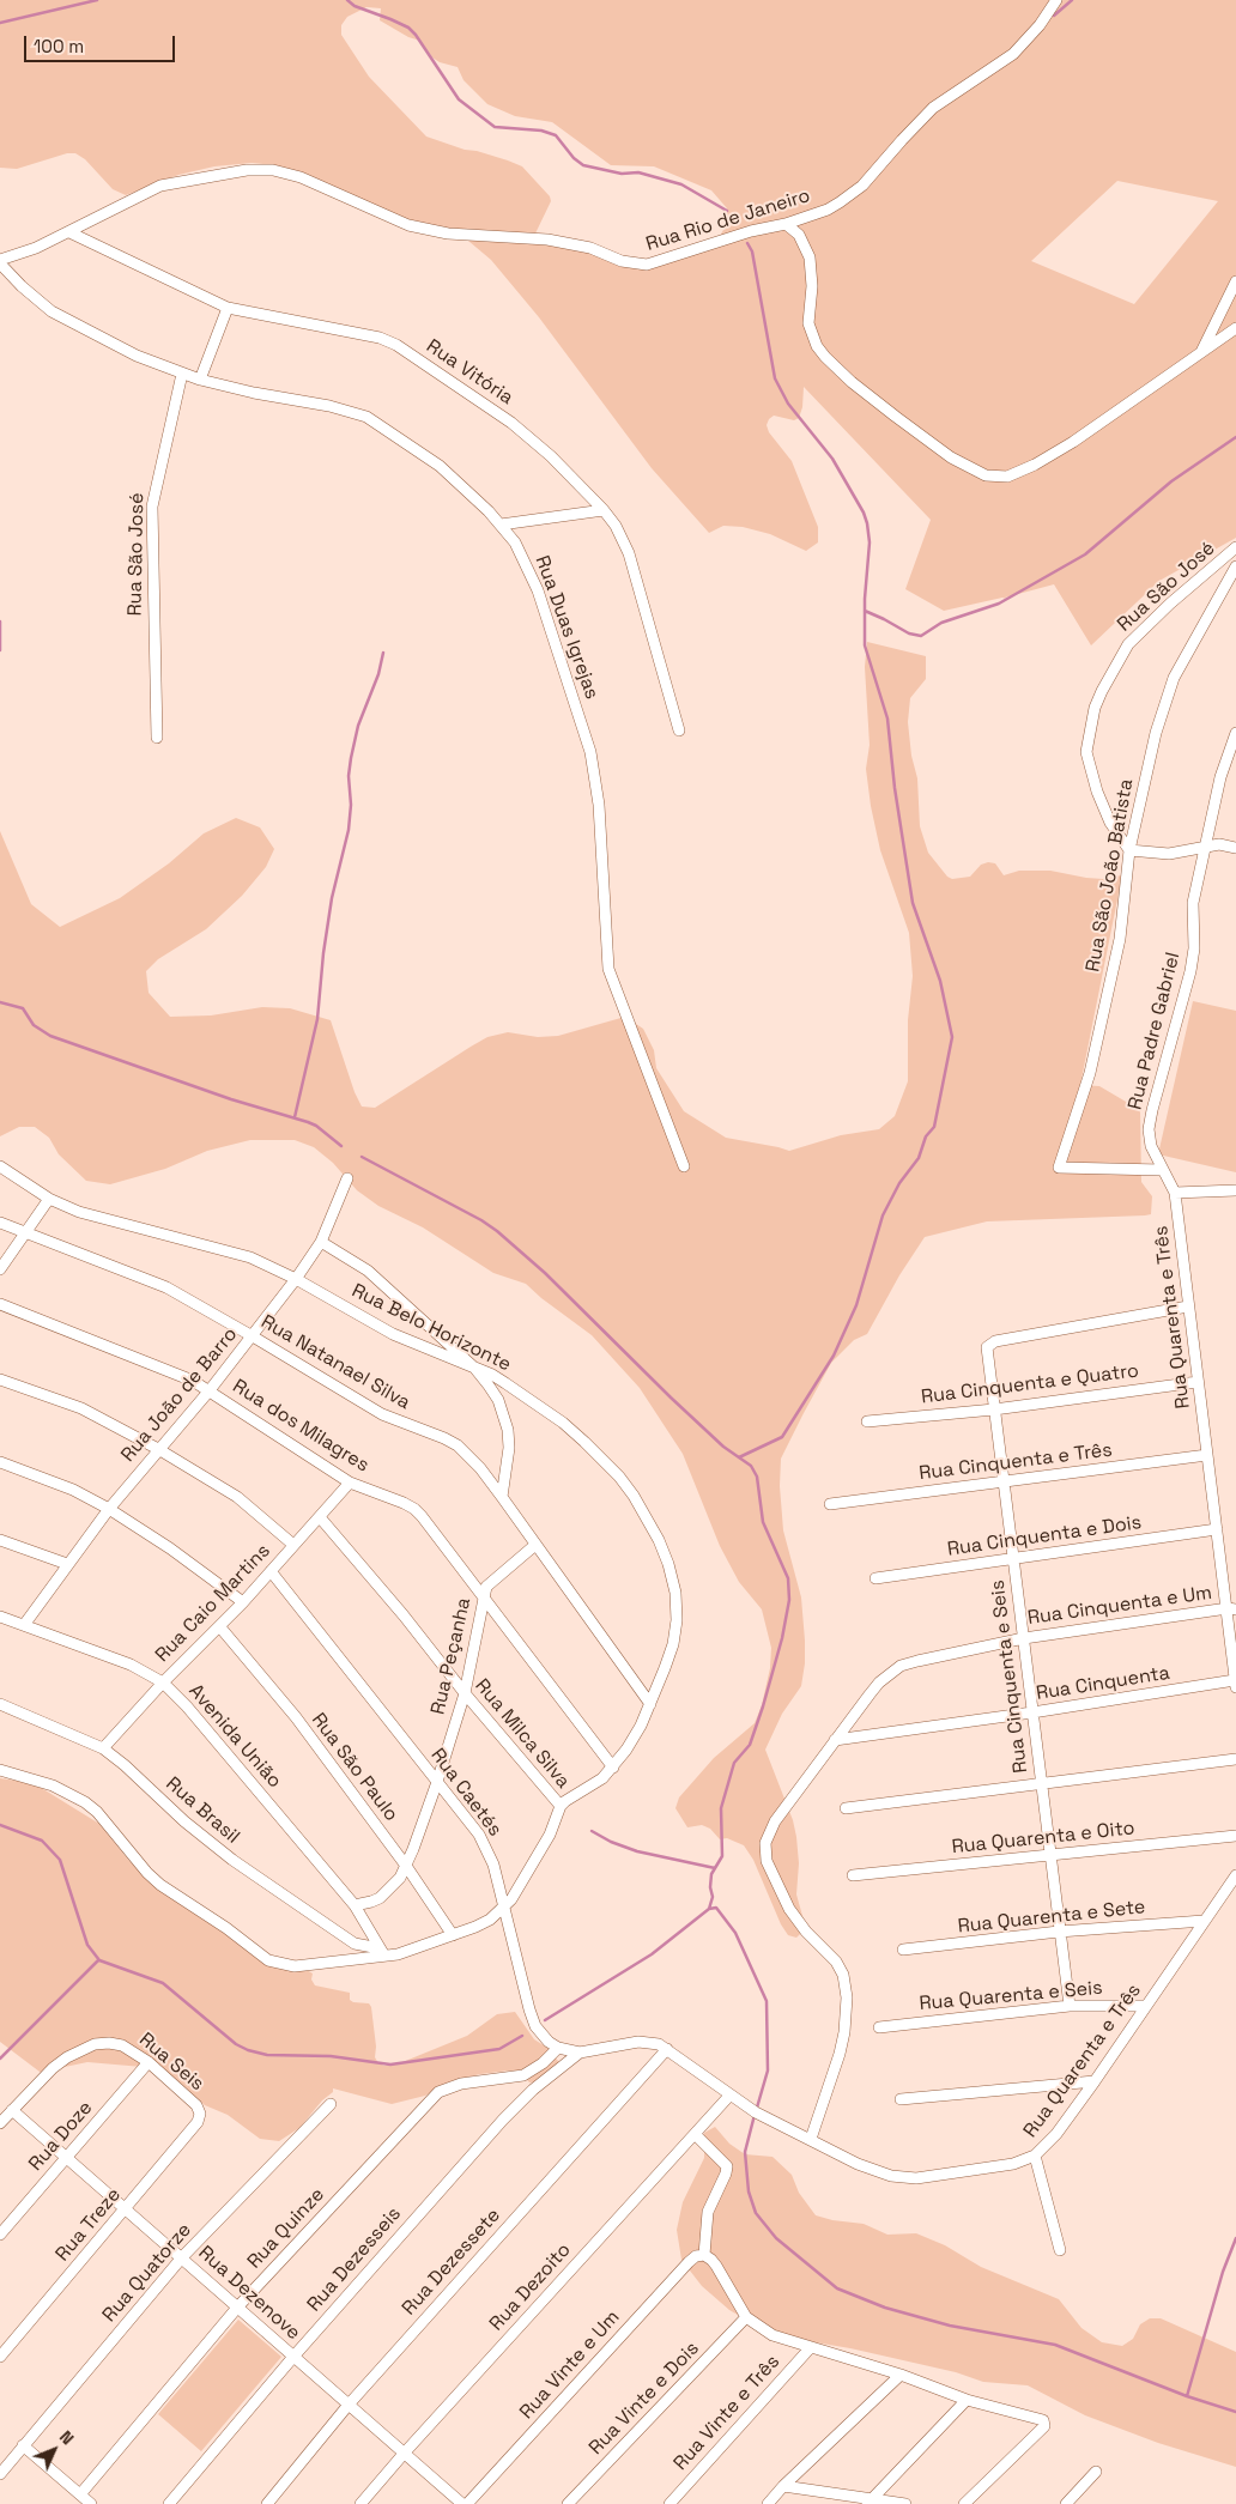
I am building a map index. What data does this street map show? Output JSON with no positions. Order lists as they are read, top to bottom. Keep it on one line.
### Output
{"streets":{"street":["Rua Rio de Janeiro","Rua Vitória","Rua São José","Rua Duas Igrejas","Rua São João Batista","Rua Padre Gabriel","Rua Quarenta e Três","Rua Belo Horizonte","Rua Natanael Silva","Rua Cinquenta e Quatro","Rua João de Barro","Rua dos Milagres","Rua Cinquenta e Três","Rua Cinquenta e Dois","Rua Caio Martins","Rua Cinquenta e Um","Rua Peçanha","Rua Cinquenta e Seis","Rua Cinquenta","Rua Milca Silva","Avenida União","Rua São Paulo","Rua Caetés","Rua Brasil","Rua Quarenta e Oito","Rua Quarenta e Sete","Rua Quarenta e Seis","Rua Seis","Rua Doze","Rua Treze","Rua Quinze","Rua Dezesseis","Rua Dezessete","Rua Quatorze","Rua Dezoito","Rua Dezenove","Rua Vinte e Um","Rua Vinte e Dois","Rua Vinte e Três"]},"crossings":[["Rua Rio de Janeiro","Rua Vitória"],["Rua Rio de Janeiro","Rua Duas Igrejas"],["Rua São José","Rua Duas Igrejas"],["Rua São José","Rua São João Batista"],["Rua São João Batista","Rua Padre Gabriel"],["Rua Padre Gabriel","Rua Quarenta e Três"],["Rua Quarenta e Três","Rua Cinquenta e Quatro"],["Rua Quarenta e Três","Rua Cinquenta e Três"],["Rua Quarenta e Três","Rua Cinquenta e Dois"],["Rua Quarenta e Três","Rua Cinquenta e Um"],["Rua Quarenta e Três","Rua Cinquenta e Seis"],["Rua Quarenta e Três","Rua Cinquenta"],["Rua Quarenta e Três","Rua Quarenta e Sete"],["Rua Quarenta e Três","Rua Quarenta e Seis"],["Rua Quarenta e Três","Rua Dezesseis"],["Rua Quarenta e Três","Rua Dezessete"],["Rua Quarenta e Três","Rua Dezoito"],["Rua Belo Horizonte","Rua Natanael Silva"],["Rua Belo Horizonte","Rua João de Barro"],["Rua Belo Horizonte","Rua dos Milagres"],["Rua Belo Horizonte","Rua Milca Silva"],["Rua Natanael Silva","Rua João de Barro"],["Rua Natanael Silva","Rua Peçanha"],["Rua Cinquenta e Quatro","Rua Cinquenta e Seis"],["Rua João de Barro","Rua dos Milagres"],["Rua João de Barro","Avenida União"],["Rua dos Milagres","Rua Caio Martins"],["Rua dos Milagres","Rua Peçanha"],["Rua Cinquenta e Três","Rua Cinquenta e Seis"],["Rua Cinquenta e Dois","Rua Cinquenta e Seis"],["Rua Caio Martins","Rua Milca Silva"],["Rua Caio Martins","Avenida União"],["Rua Caio Martins","Rua São Paulo"],["Rua Caio Martins","Rua Caetés"],["Rua Caio Martins","Rua Brasil"],["Rua Cinquenta e Um","Rua Cinquenta e Seis"],["Rua Cinquenta e Um","Rua Cinquenta"],["Rua Peçanha","Rua Milca Silva"],["Rua Peçanha","Avenida União"],["Rua Peçanha","Rua São Paulo"],["Rua Peçanha","Rua Caetés"],["Rua Cinquenta e Seis","Rua Cinquenta"],["Rua Cinquenta e Seis","Rua Quarenta e Oito"],["Rua Cinquenta e Seis","Rua Quarenta e Sete"],["Rua Cinquenta e Seis","Rua Quarenta e Seis"],["Avenida União","Rua Brasil"],["Rua Caetés","Rua Quinze"],["Rua Seis","Rua Doze"],["Rua Seis","Rua Treze"],["Rua Seis","Rua Dezenove"],["Rua Doze","Rua Dezenove"],["Rua Treze","Rua Dezenove"],["Rua Quinze","Rua Dezenove"],["Rua Dezesseis","Rua Dezenove"],["Rua Dezessete","Rua Dezenove"],["Rua Quatorze","Rua Dezenove"],["Rua Dezoito","Rua Dezenove"]],"scale_bar":"100 m","north":"top right"}
